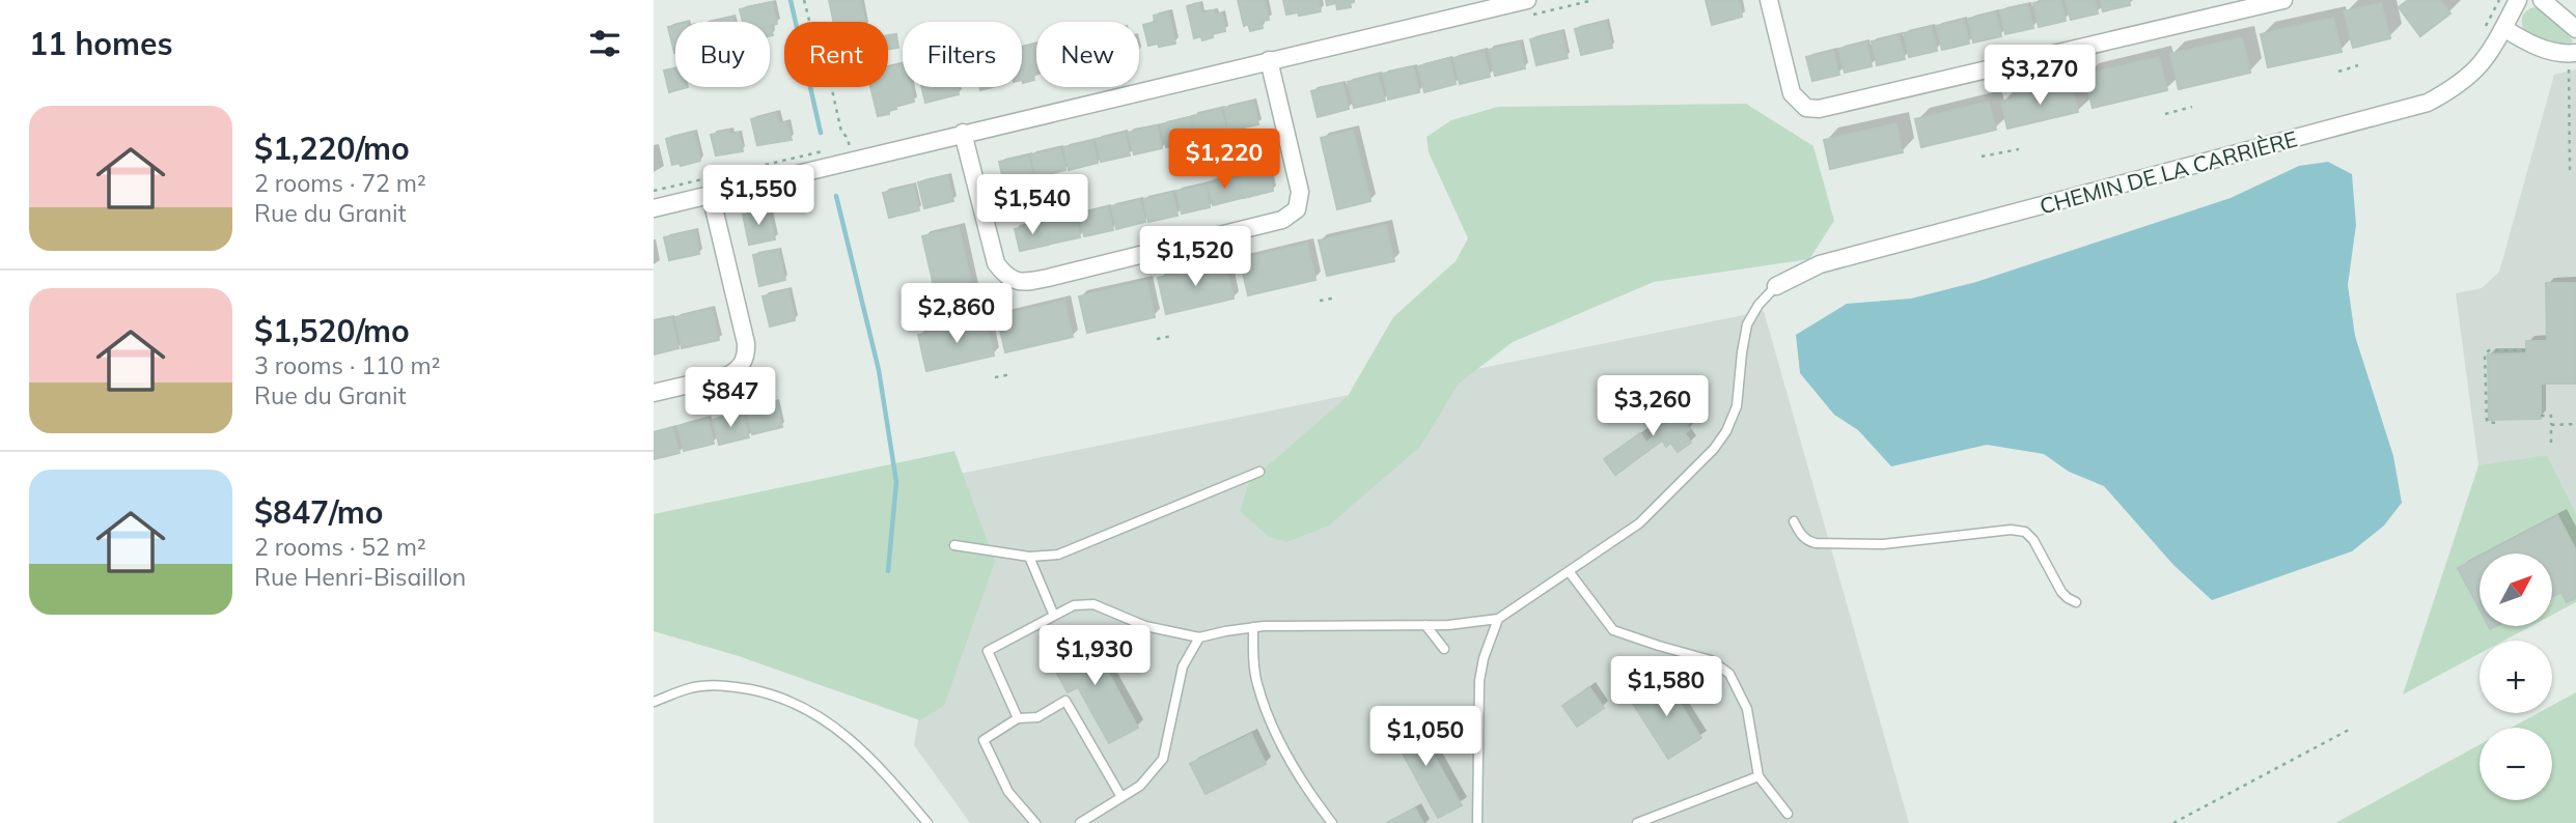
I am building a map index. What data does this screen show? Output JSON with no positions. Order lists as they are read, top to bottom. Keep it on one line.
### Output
{"streets":{"street":["CHEMIN DE LA CARRIÈRE"]},"north":"top right","page":{"heading":"11 homes","chip":["Buy","Rent","Filters","New"],"price":["$3,270","$1,220","$1,550","$1,540","$1,520","$2,860","$847","$3,260","$1,930","$1,580","$1,050"],"list":[{"name":"$1,220/mo","note":"2 rooms · 72 m² · Rue du Granit"},{"name":"$1,520/mo","note":"3 rooms · 110 m² · Rue du Granit"},{"name":"$847/mo","note":"2 rooms · 52 m² · Rue Henri-Bisaillon"}],"map_buttons":["+","−"]}}
